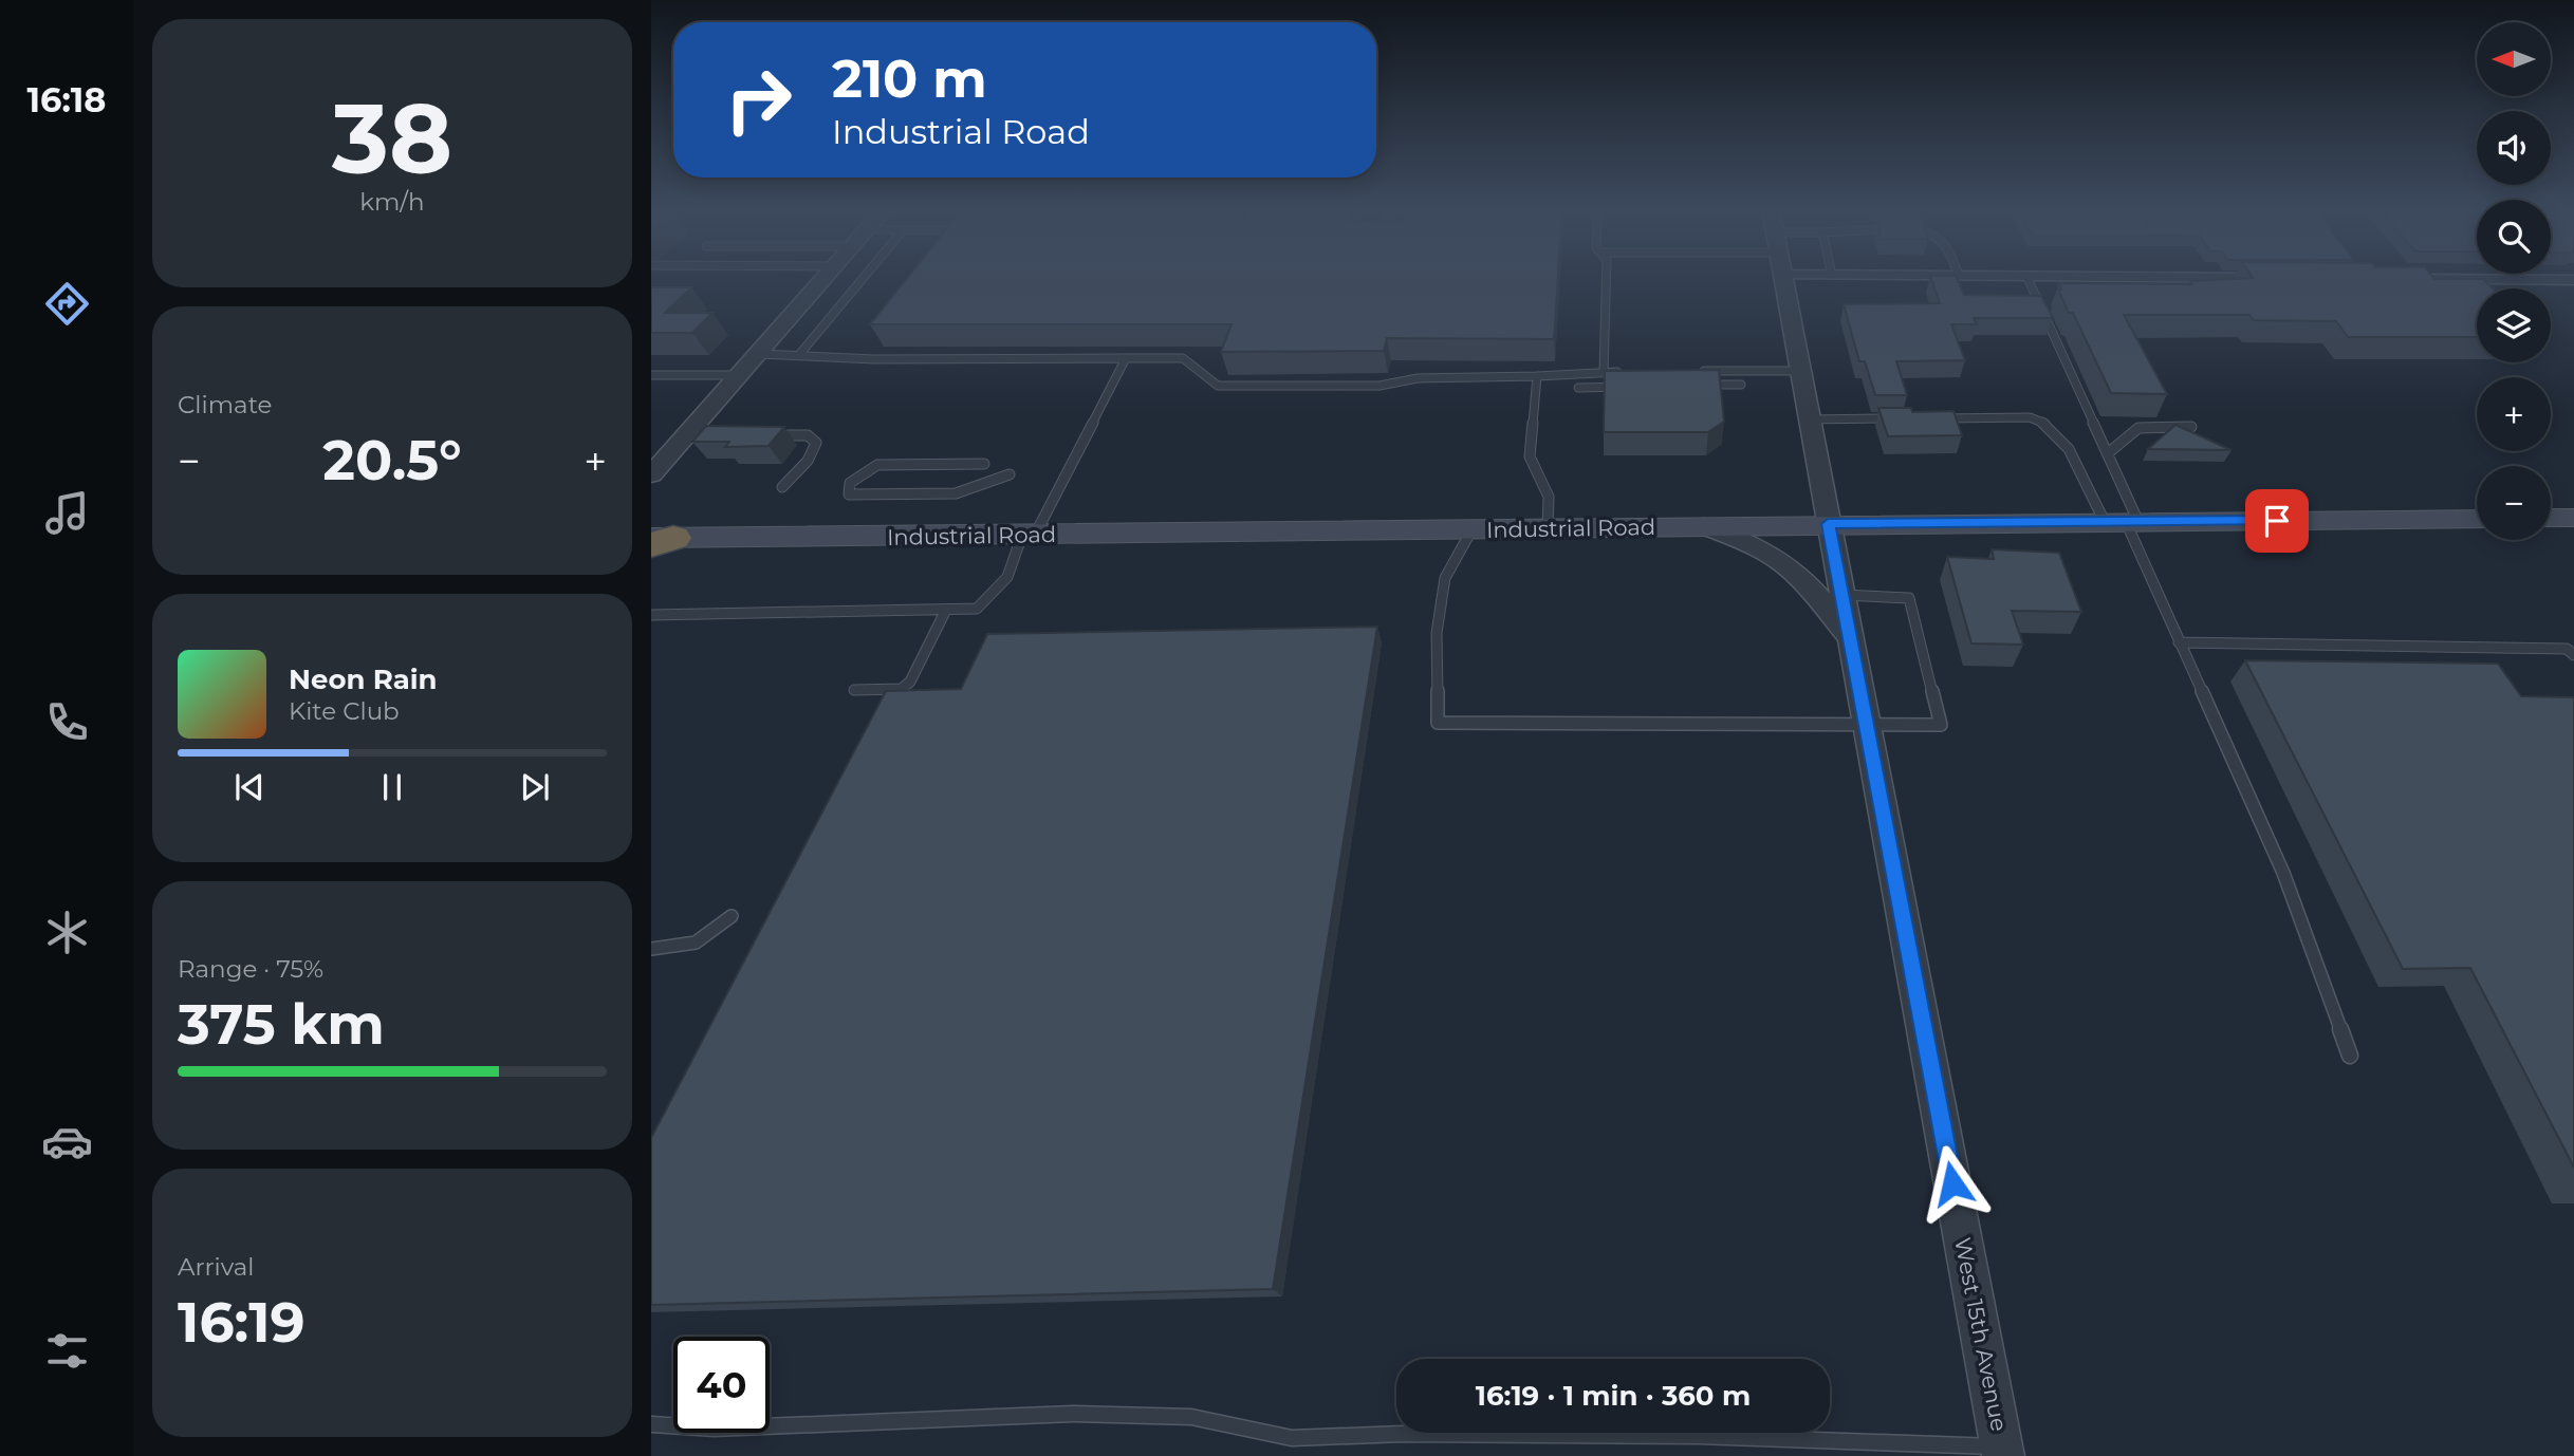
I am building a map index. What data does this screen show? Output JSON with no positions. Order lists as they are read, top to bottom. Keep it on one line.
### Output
{"streets":{"main road":["Industrial Road"],"street":["West 15th Avenue"]},"crossings":[["Industrial Road","West 15th Avenue"]],"north":"left","page":{"tabs":"16:18","tile":[["38","km/h"],"Climate",["Range · 75%","375 km"],["Arrival","16:19"]],"map_buttons":["+","−"],"turn":["210 m","Industrial Road"],"heat":["−","20.5°","+"],"song":["Neon Rain","Kite Club"],"limit":"40","trip":"16:19 · 1 min · 360 m"}}
